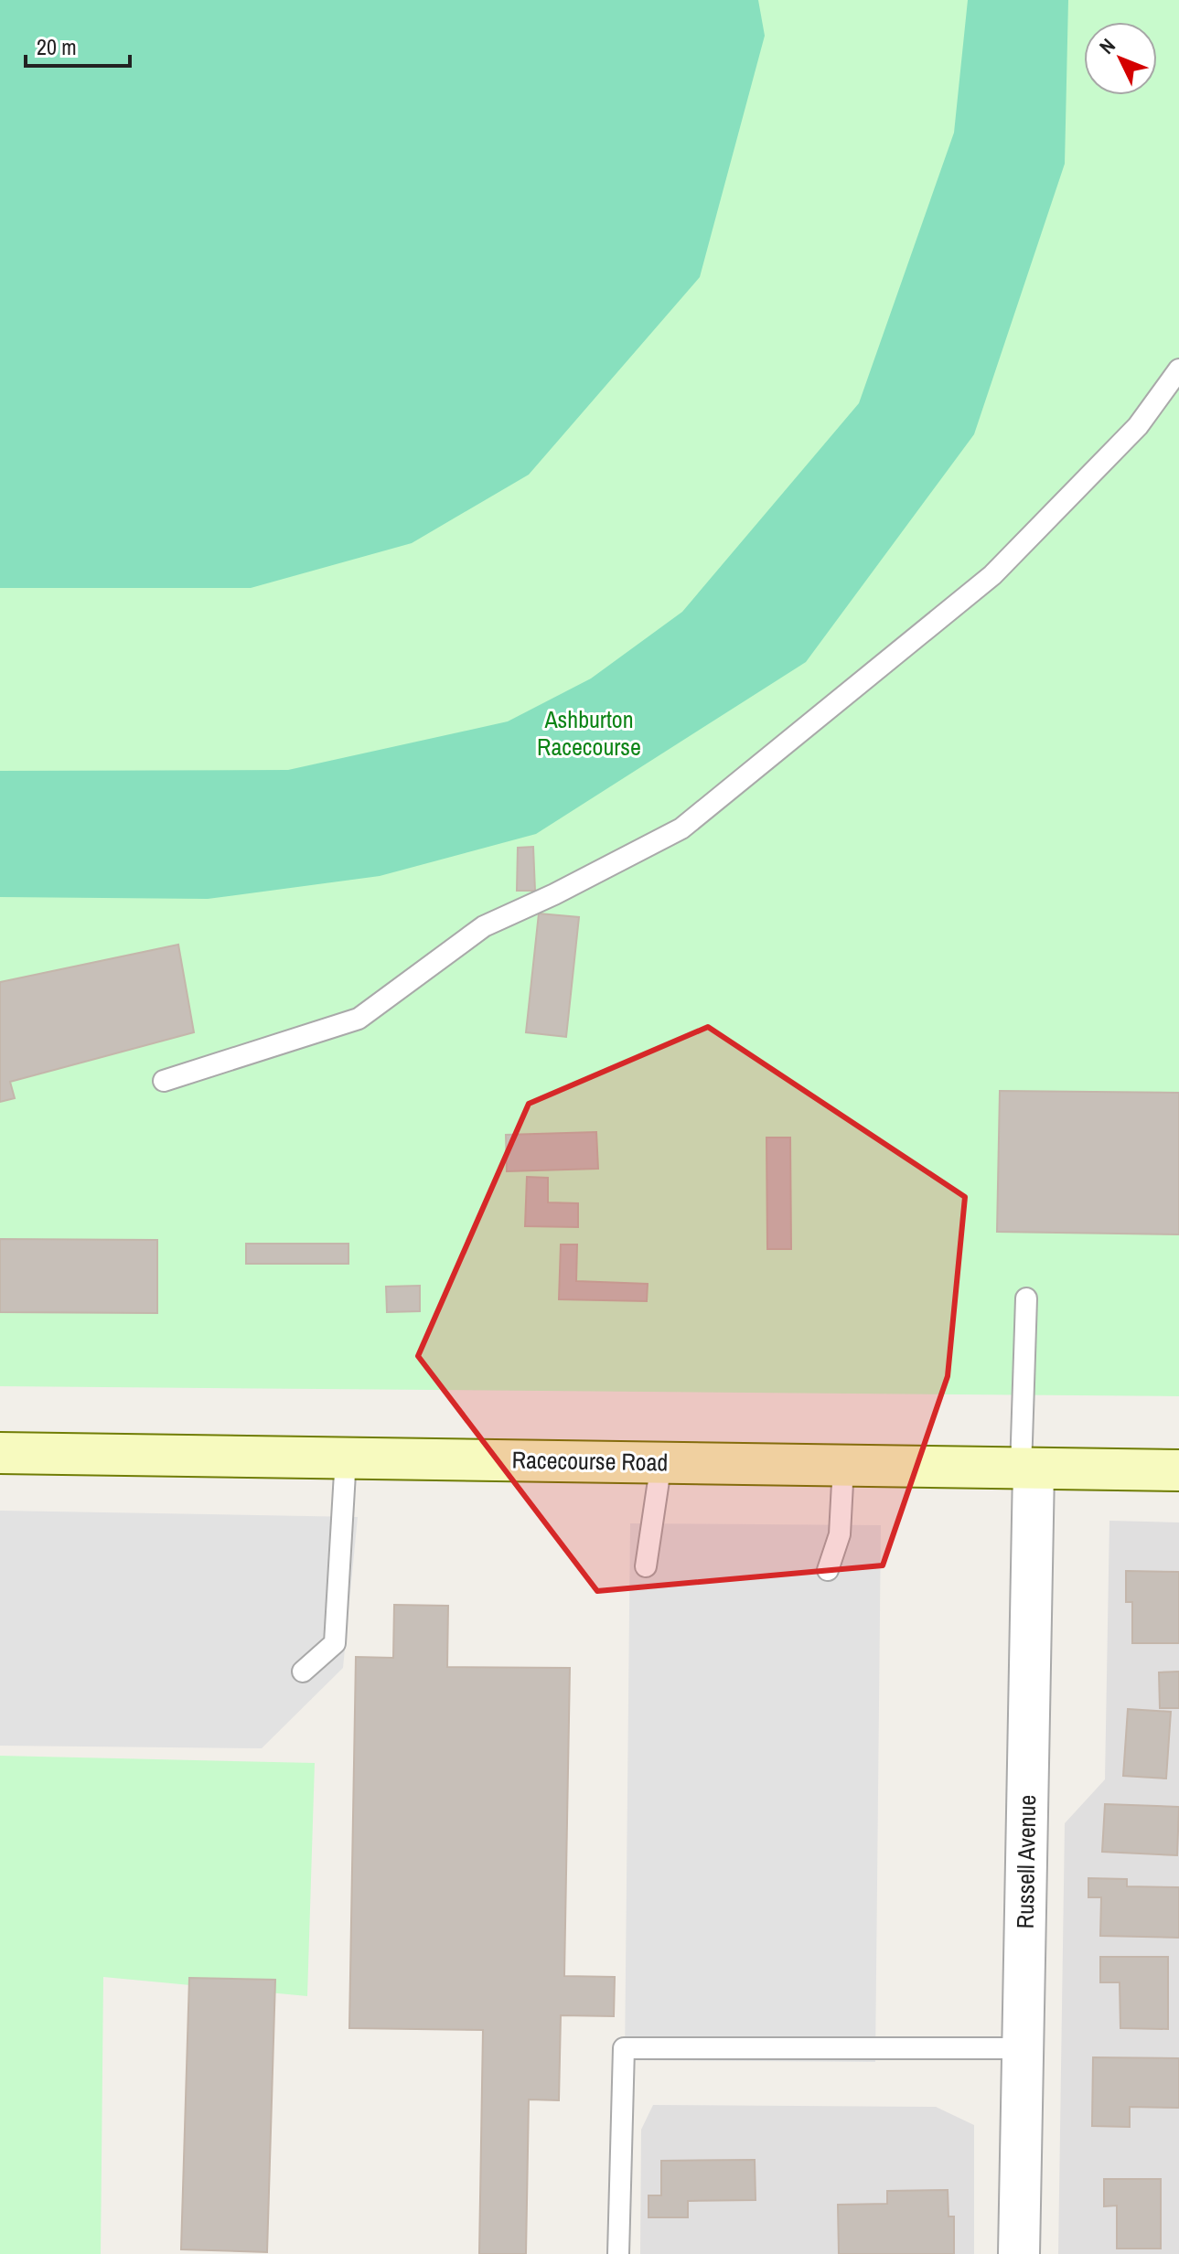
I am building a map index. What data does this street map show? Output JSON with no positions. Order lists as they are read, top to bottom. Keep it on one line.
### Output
{"streets":{"street":["Racecourse Road","Russell Avenue"]},"crossings":[["Racecourse Road","Russell Avenue"]],"parks":["Ashburton Racecourse"],"scale_bar":"20 m","north":"top left"}
